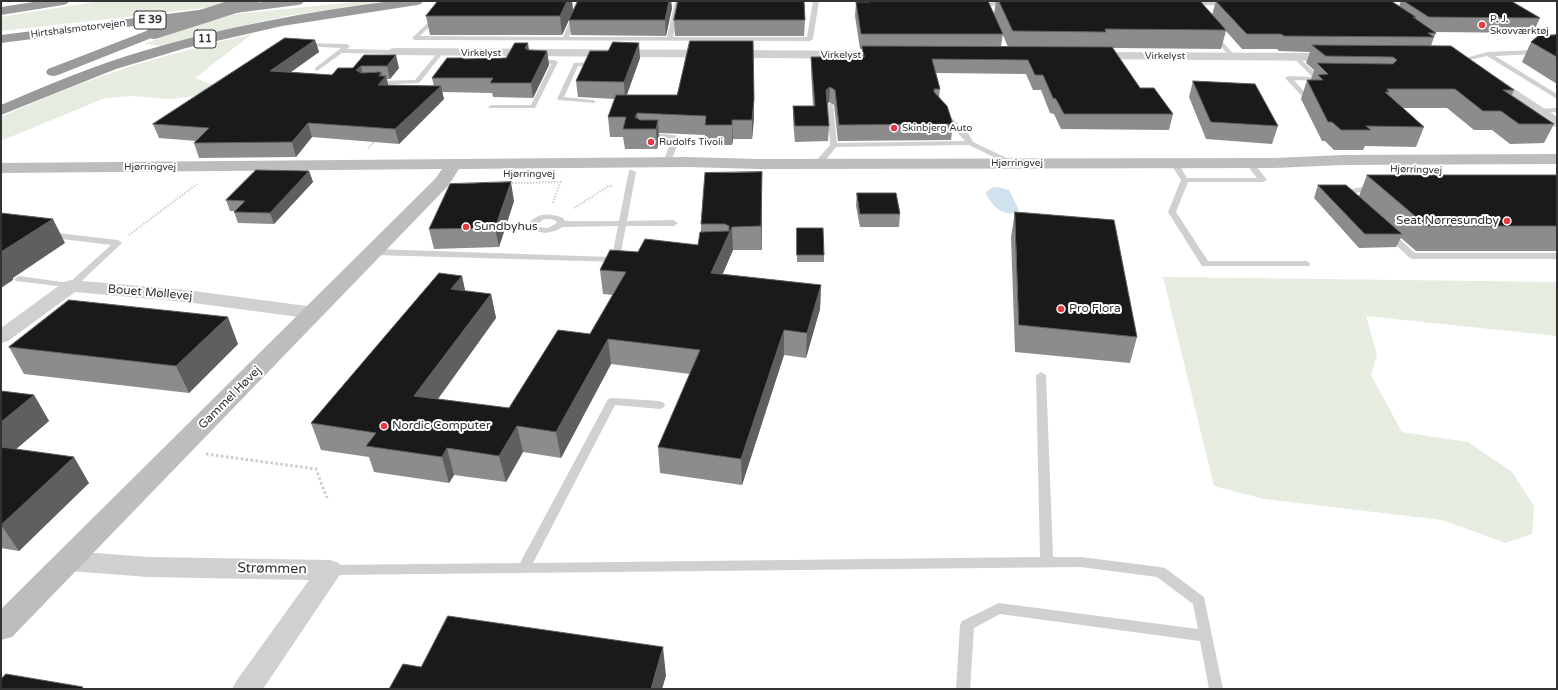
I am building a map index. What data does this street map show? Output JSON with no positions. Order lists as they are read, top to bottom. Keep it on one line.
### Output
{"streets":{"highway":["E 39","Hirtshalsmotorvejen","11"],"main road":["Hjørringvej","Gammel Høvej"],"street":["Virkelyst","Bouet Møllevej","Strømmen"]},"crossings":[["Hjørringvej","Gammel Høvej"],["Bouet Møllevej","Gammel Høvej"],["Gammel Høvej","Strømmen"]],"places":["P. J. Skovværktøj","Skinbjerg Auto","Rudolfs Tivoli","Seat Nørresundby","Sundbyhus","Pro Flora","Nordic Computer"]}
